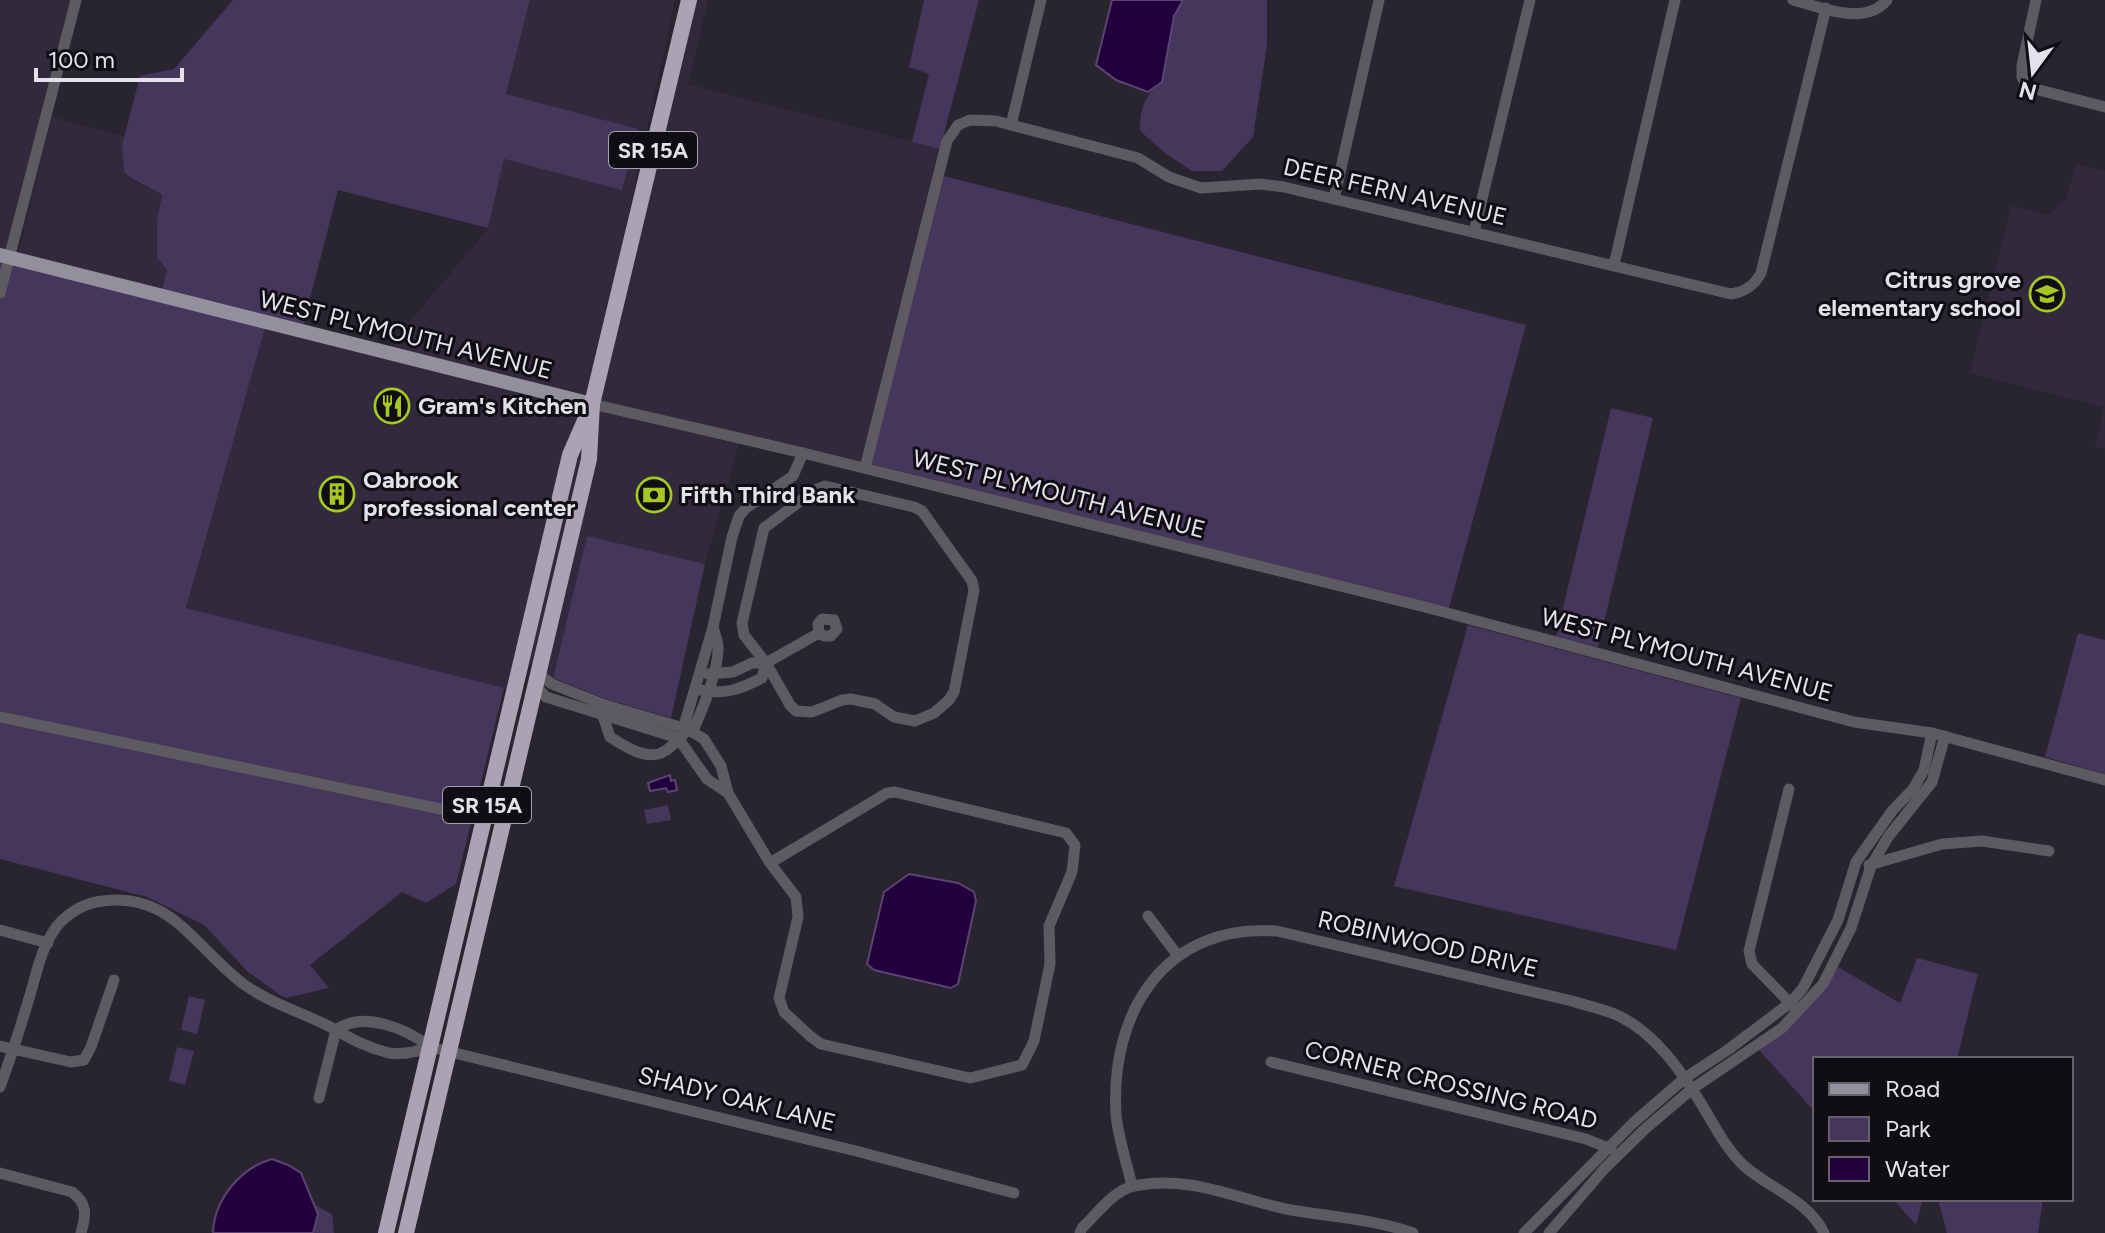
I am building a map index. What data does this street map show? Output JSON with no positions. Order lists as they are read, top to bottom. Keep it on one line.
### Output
{"streets":{"highway":["SR 15A"],"main road":["WEST PLYMOUTH AVENUE"],"street":["DEER FERN AVENUE","ROBINWOOD DRIVE","CORNER CROSSING ROAD","SHADY OAK LANE"]},"crossings":[["SR 15A","WEST PLYMOUTH AVENUE"],["SR 15A","SHADY OAK LANE"],["DEER FERN AVENUE","WEST PLYMOUTH AVENUE"]],"places":{"school or university":["Citrus grove elementary school"],"restaurant":["Gram's Kitchen"],"building":["Oabrook professional center"],"bank":["Fifth Third Bank"]},"legend":["Road","Park","Water"],"scale_bar":"100 m","north":"bottom"}
